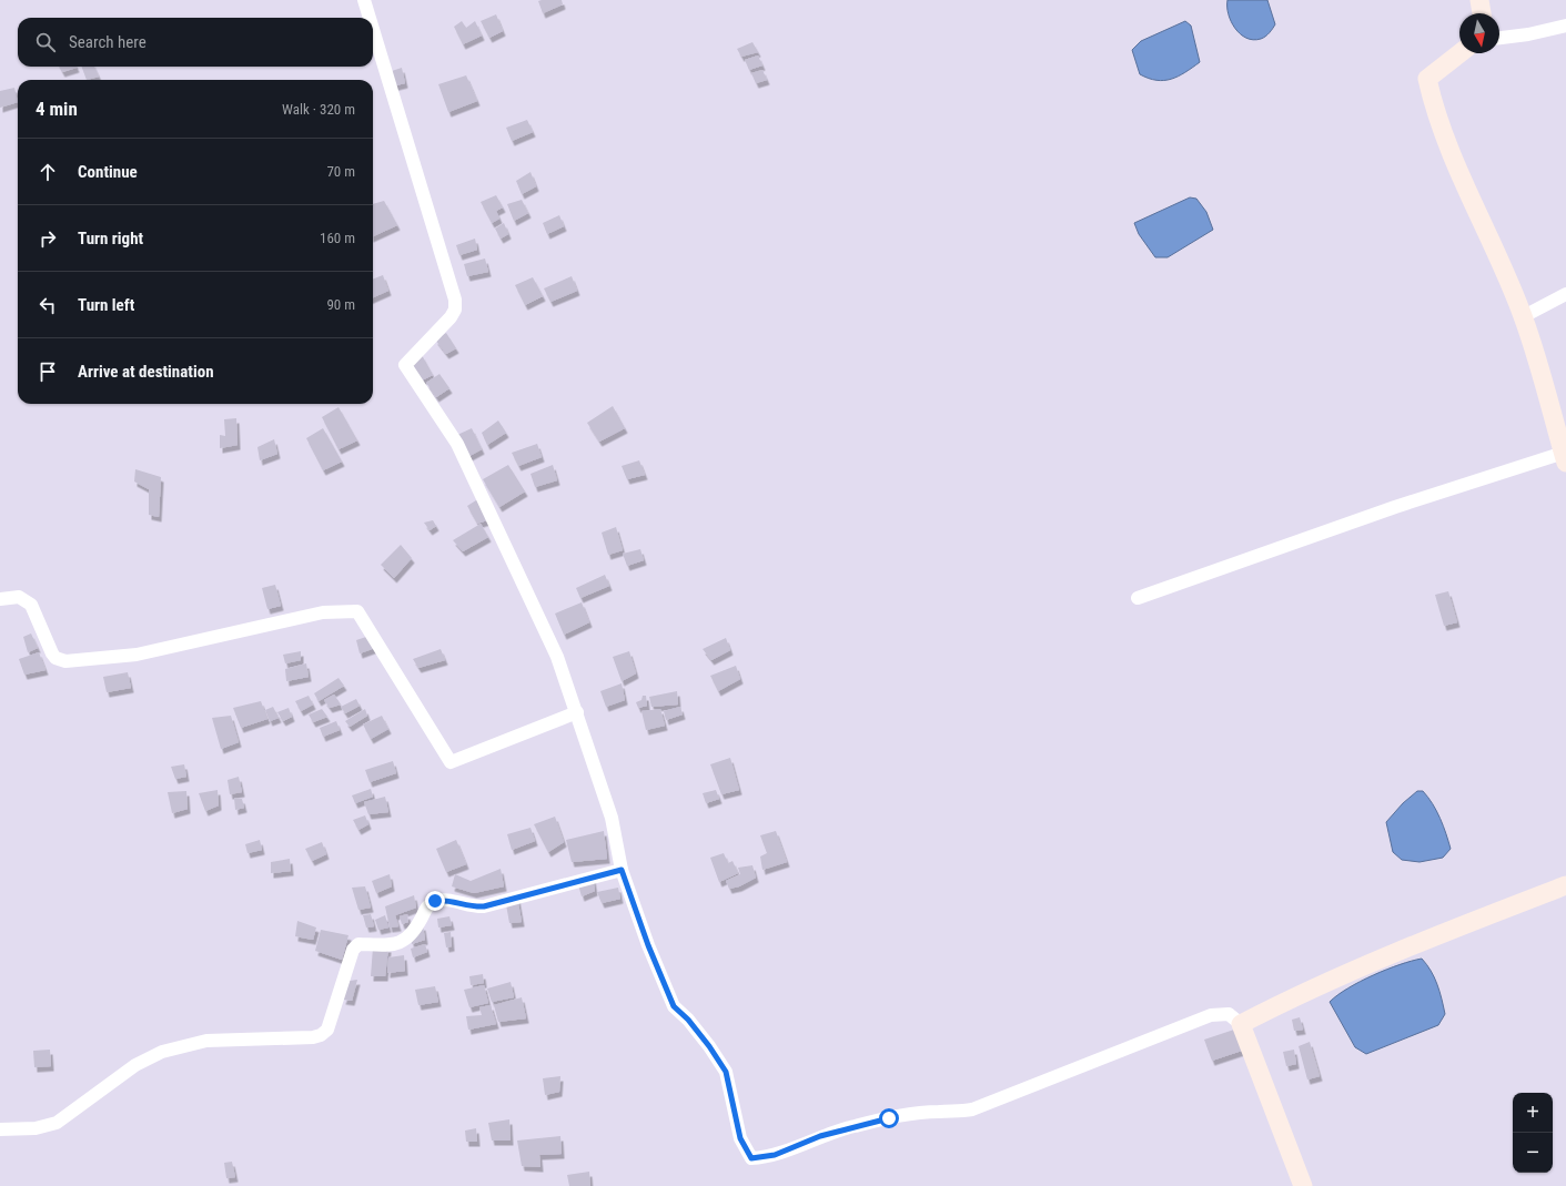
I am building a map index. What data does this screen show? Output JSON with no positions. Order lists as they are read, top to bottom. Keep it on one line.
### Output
{"north":"bottom","page":{"search":"Search here","heading":["4 min","Walk · 320 m"],"list":[["Continue","70 m"],["Turn right","160 m"],["Turn left","90 m"],"Arrive at destination"],"map_buttons":["+","−"]}}
